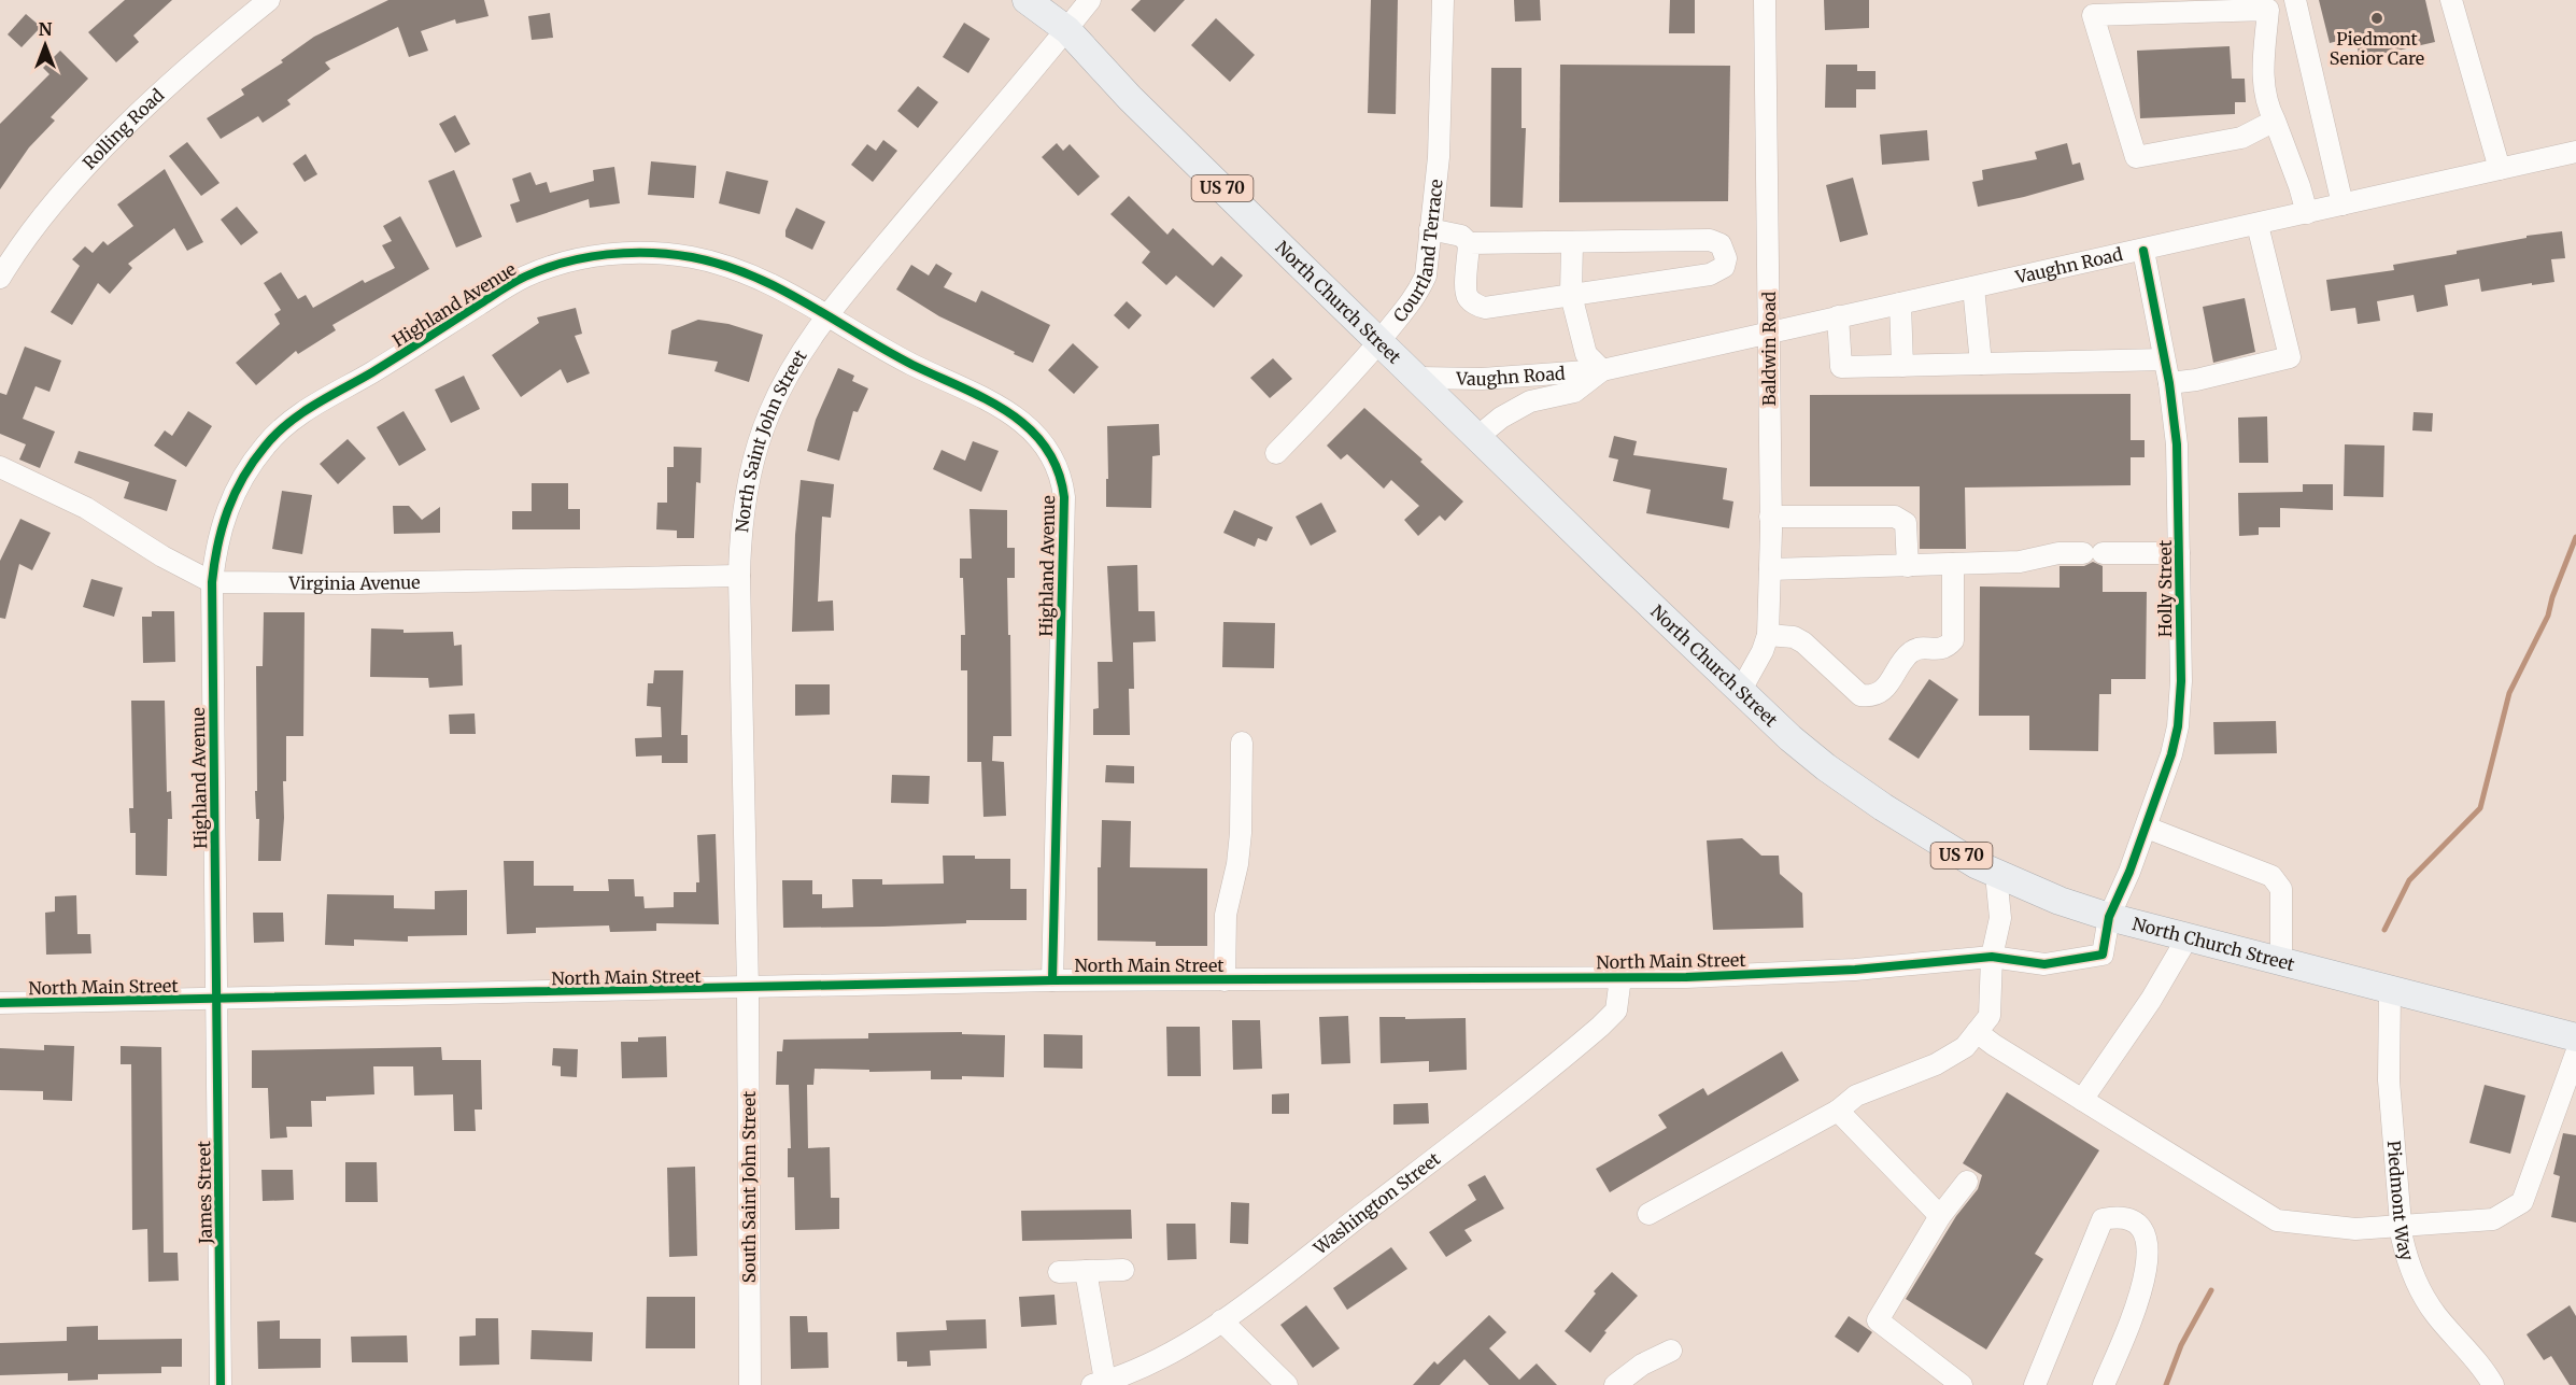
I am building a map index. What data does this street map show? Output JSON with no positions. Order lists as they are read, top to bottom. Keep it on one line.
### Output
{"streets":{"main road":["US 70","North Church Street"],"street":["Rolling Road","Courtland Terrace","Vaughn Road","Highland Avenue","Baldwin Road","North Saint John Street","Virginia Avenue","Holly Street","North Main Street","South Saint John Street","James Street","Piedmont Way","Washington Street"]},"crossings":[["Courtland Terrace","North Church Street"],["Vaughn Road","North Church Street"],["Vaughn Road","Baldwin Road"],["Vaughn Road","Holly Street"],["North Church Street","Baldwin Road"],["North Church Street","North Saint John Street"],["North Church Street","Holly Street"],["North Church Street","North Main Street"],["North Church Street","Piedmont Way"],["Highland Avenue","North Saint John Street"],["Highland Avenue","Virginia Avenue"],["Highland Avenue","North Main Street"],["Highland Avenue","James Street"],["North Saint John Street","Virginia Avenue"],["North Saint John Street","North Main Street"],["North Saint John Street","South Saint John Street"],["Holly Street","North Main Street"],["North Main Street","South Saint John Street"],["North Main Street","James Street"],["North Main Street","Washington Street"]],"places":["Piedmont Senior Care"],"north":"top"}
